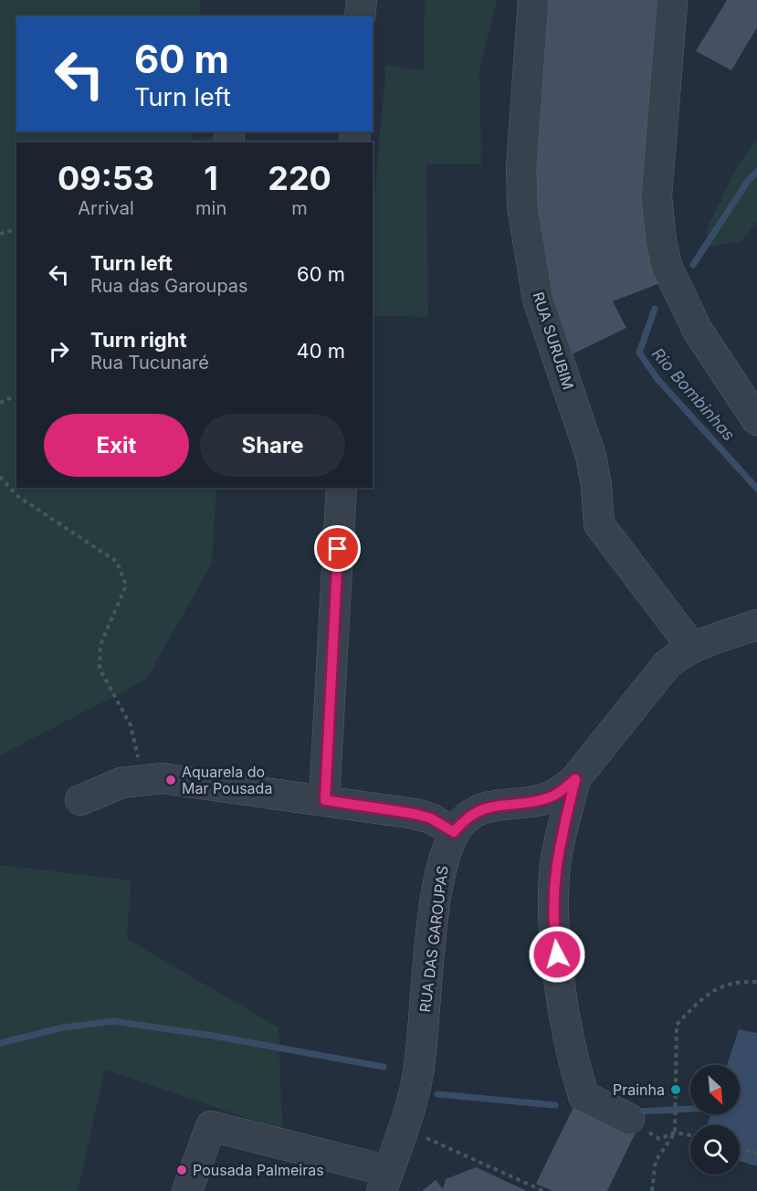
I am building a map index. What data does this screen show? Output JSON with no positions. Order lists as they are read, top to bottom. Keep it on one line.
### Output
{"streets":{"street":["RUA SURUBIM","RUA DAS GAROUPAS"]},"crossings":[["RUA SURUBIM","RUA DAS GAROUPAS"]],"water":["Rio Bombinhas"],"places":["Aquarela do Mar Pousada","Prainha","Pousada Palmeiras"],"north":"bottom right","page":{"turn":["60 m","Turn left"],"eta":["09:53","Arrival","1","min","220","m"],"list":[{"name":"Turn left","note":"Rua das Garoupas","value":"60 m"},{"name":"Turn right","note":"Rua Tucunaré","value":"40 m"}],"buttons":["Exit","Share"]}}
